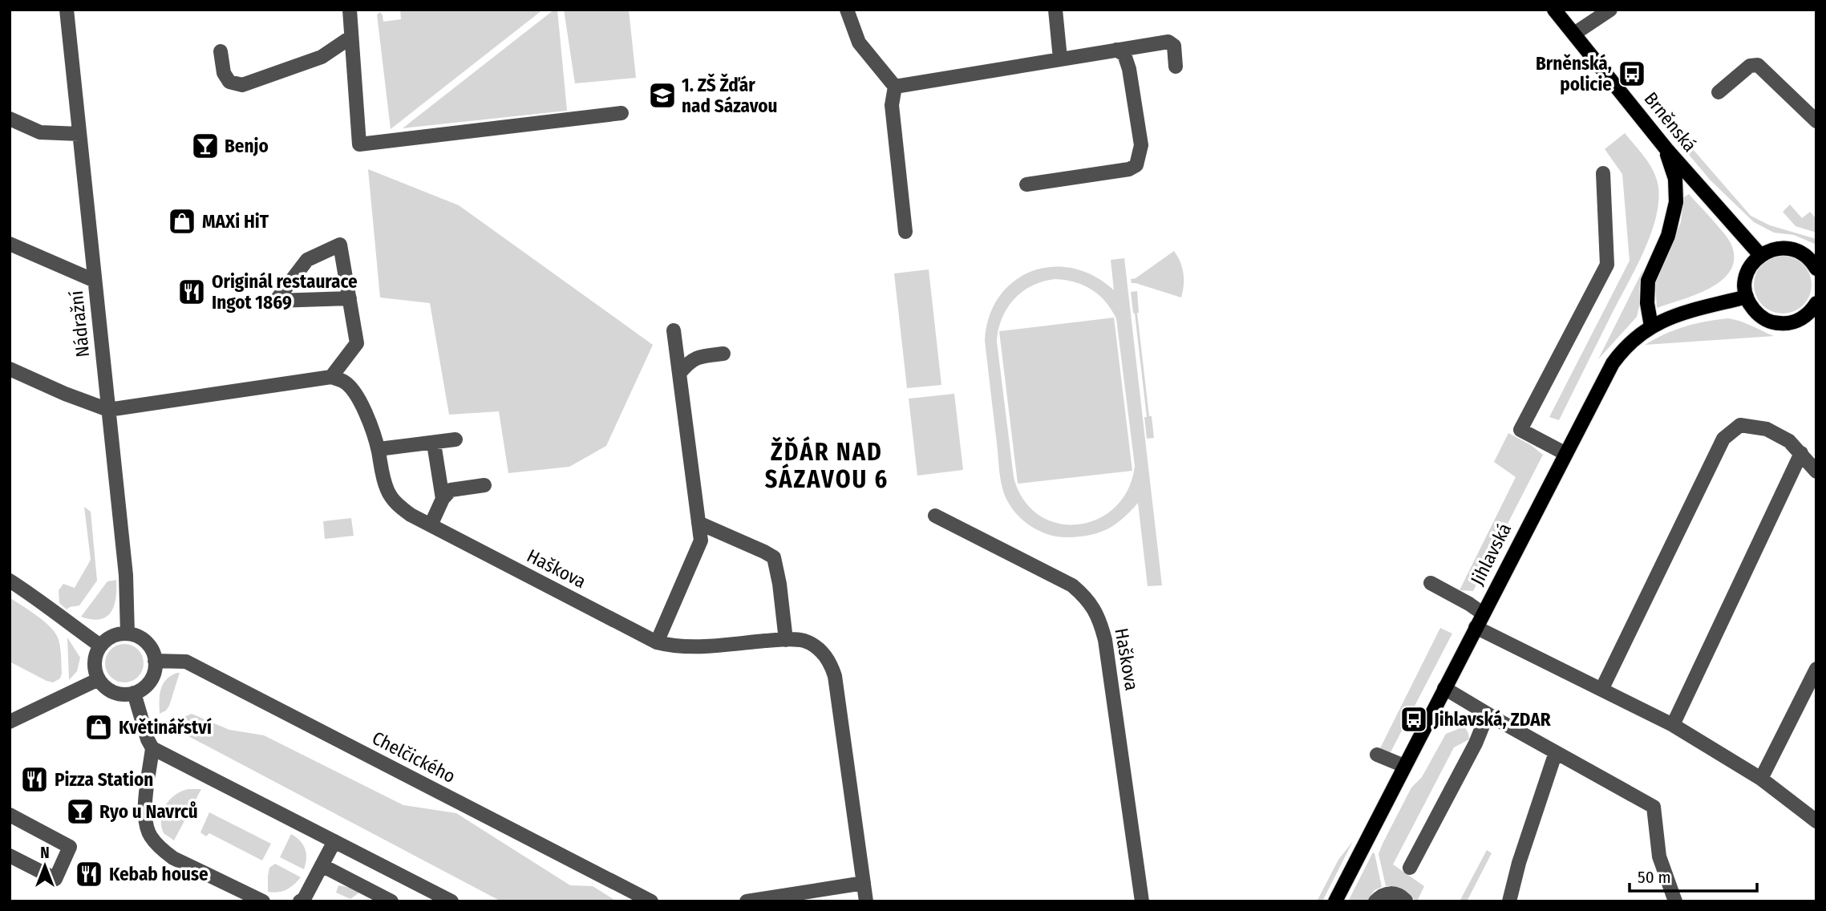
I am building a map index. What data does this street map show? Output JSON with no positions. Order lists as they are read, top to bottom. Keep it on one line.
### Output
{"streets":{"main road":["Brněnská","Jihlavská"],"street":["Nádražní","Haškova","Chelčického"]},"crossings":[["Nádražní","Chelčického"]],"districts":["ŽĎÁR NAD SÁZAVOU 6"],"places":{"bus stop":["Brněnská, policie","Jihlavská, ZDAR"],"school or university":["1. ZŠ Žďár nad Sázavou"],"bar":["Benjo","Ryo u Navrců"],"shop":["MAXi HiT","Květinářství"],"restaurant":["Originál restaurace Ingot 1869","Pizza Station","Kebab house"]},"scale_bar":"50 m","north":"top"}
